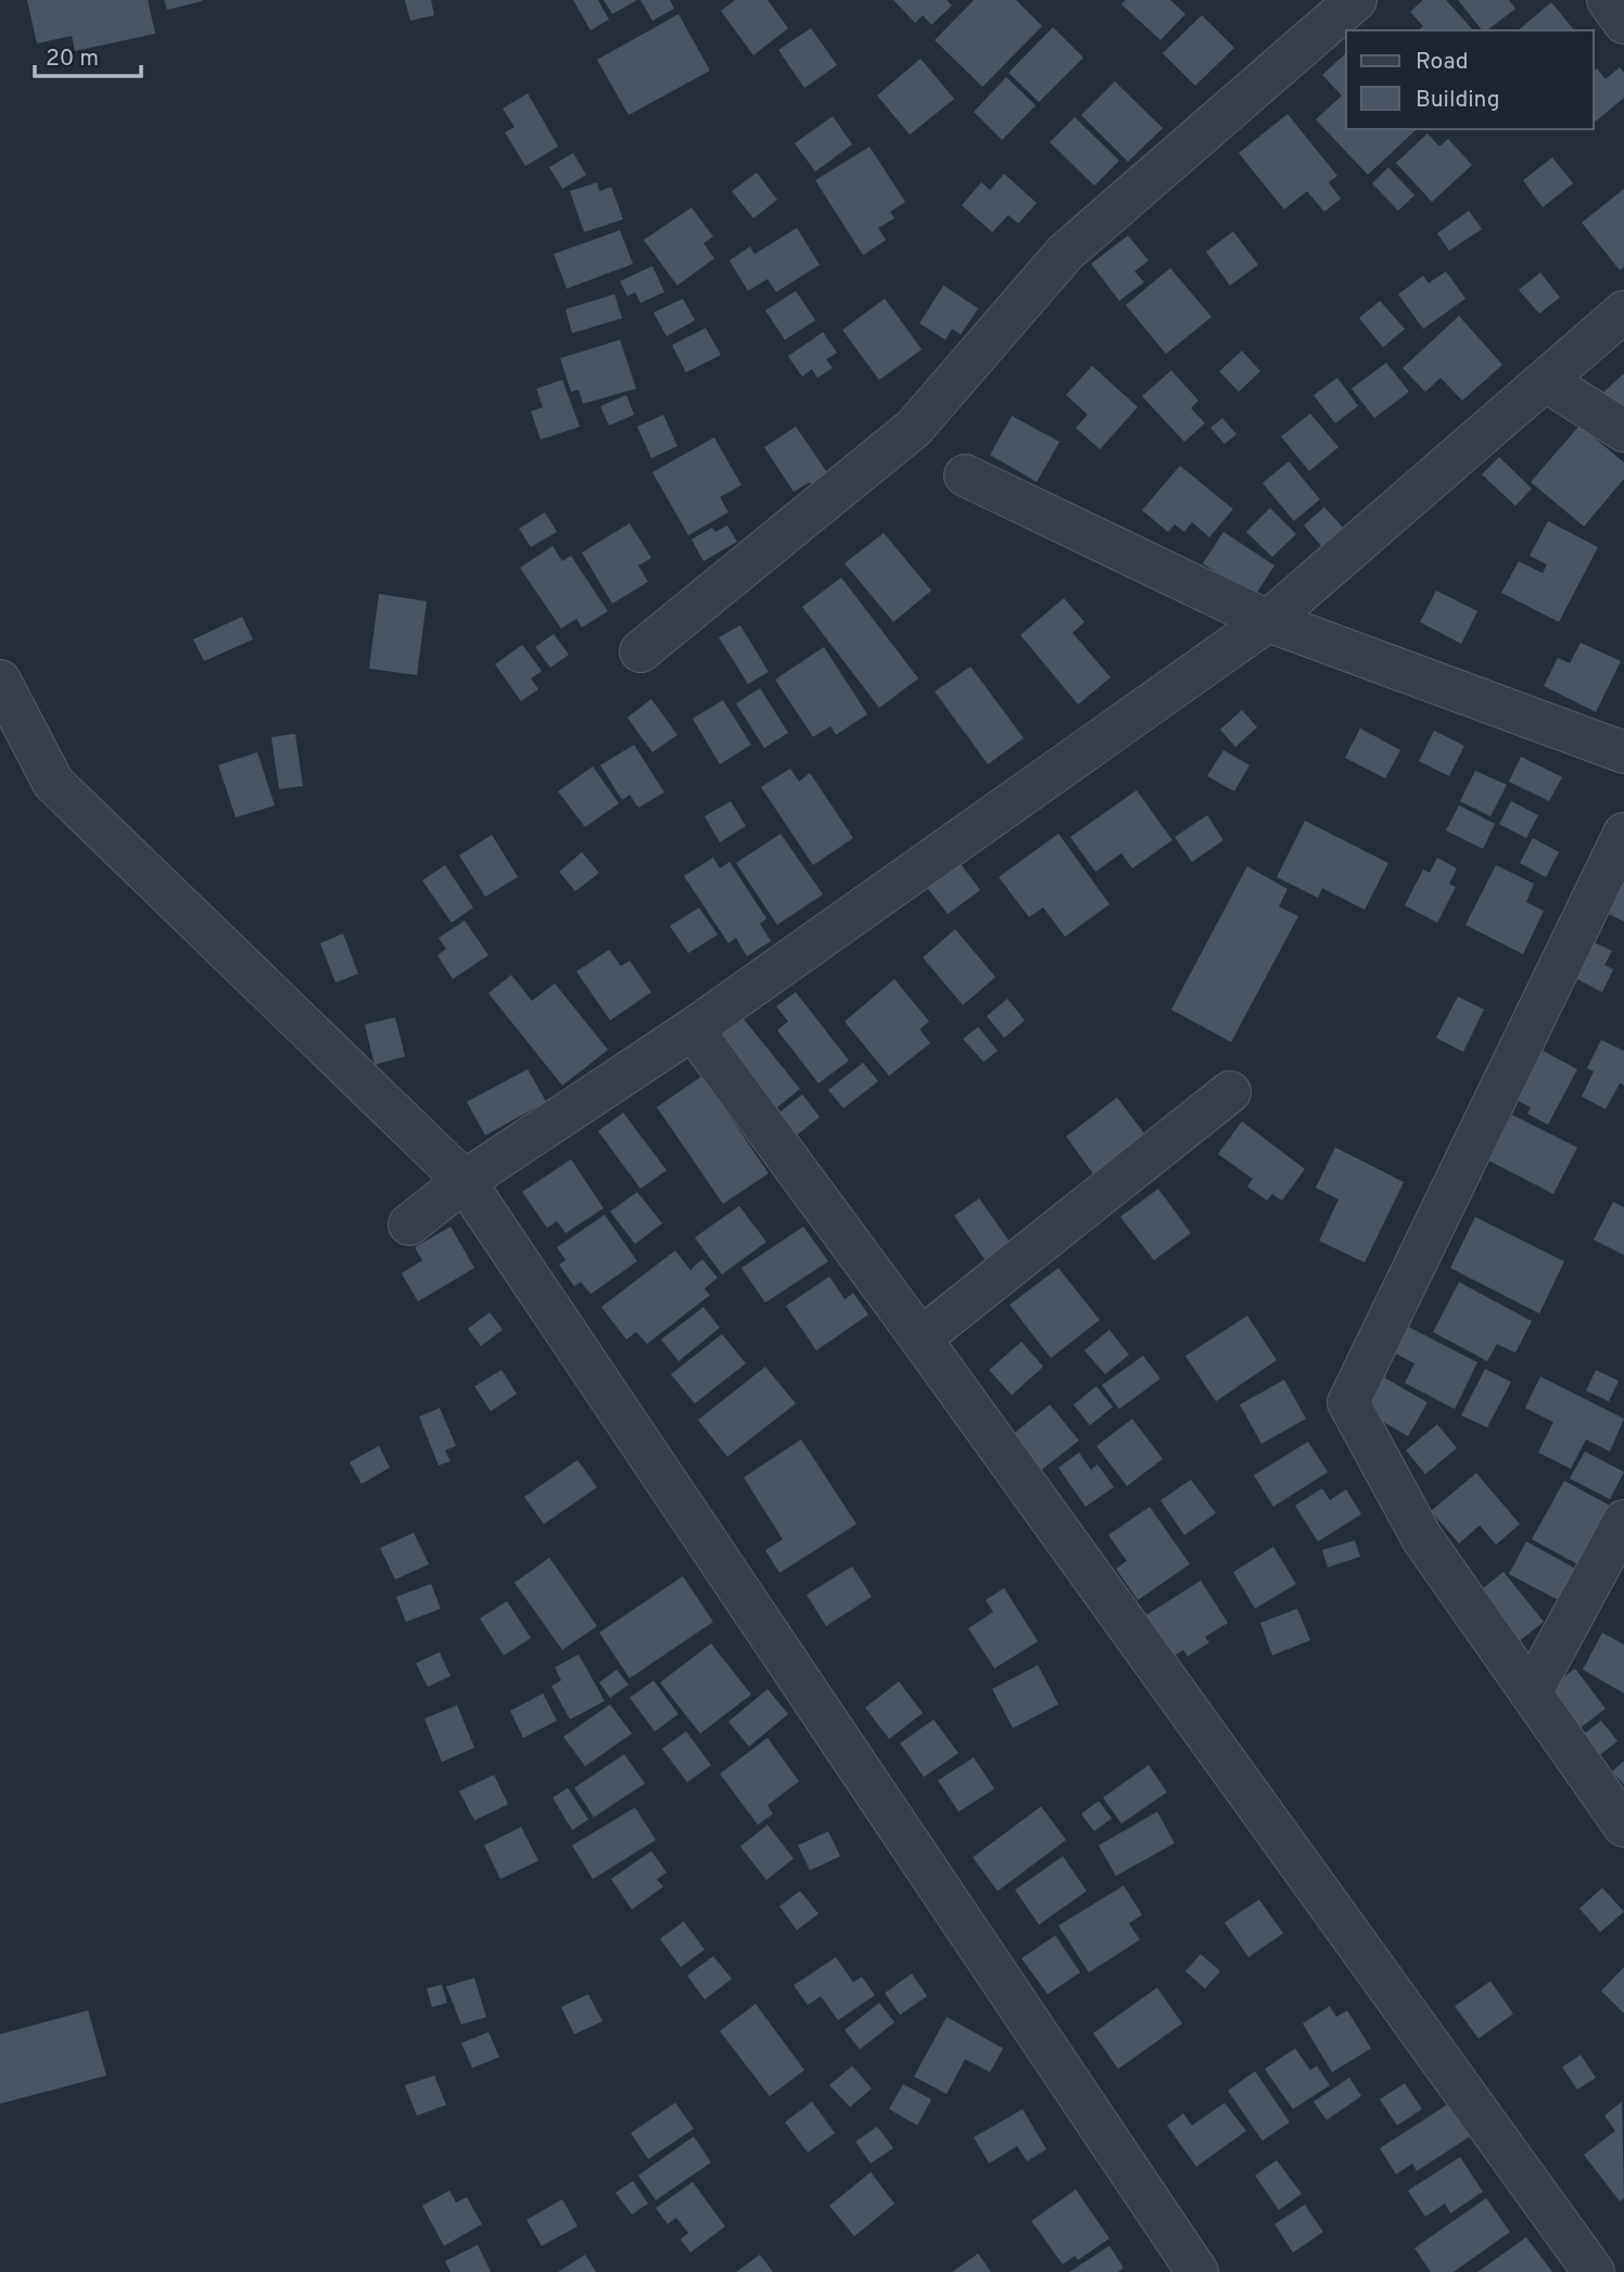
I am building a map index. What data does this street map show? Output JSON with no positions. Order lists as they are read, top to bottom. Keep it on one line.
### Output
{"legend":["Road","Building"],"scale_bar":"20 m"}
